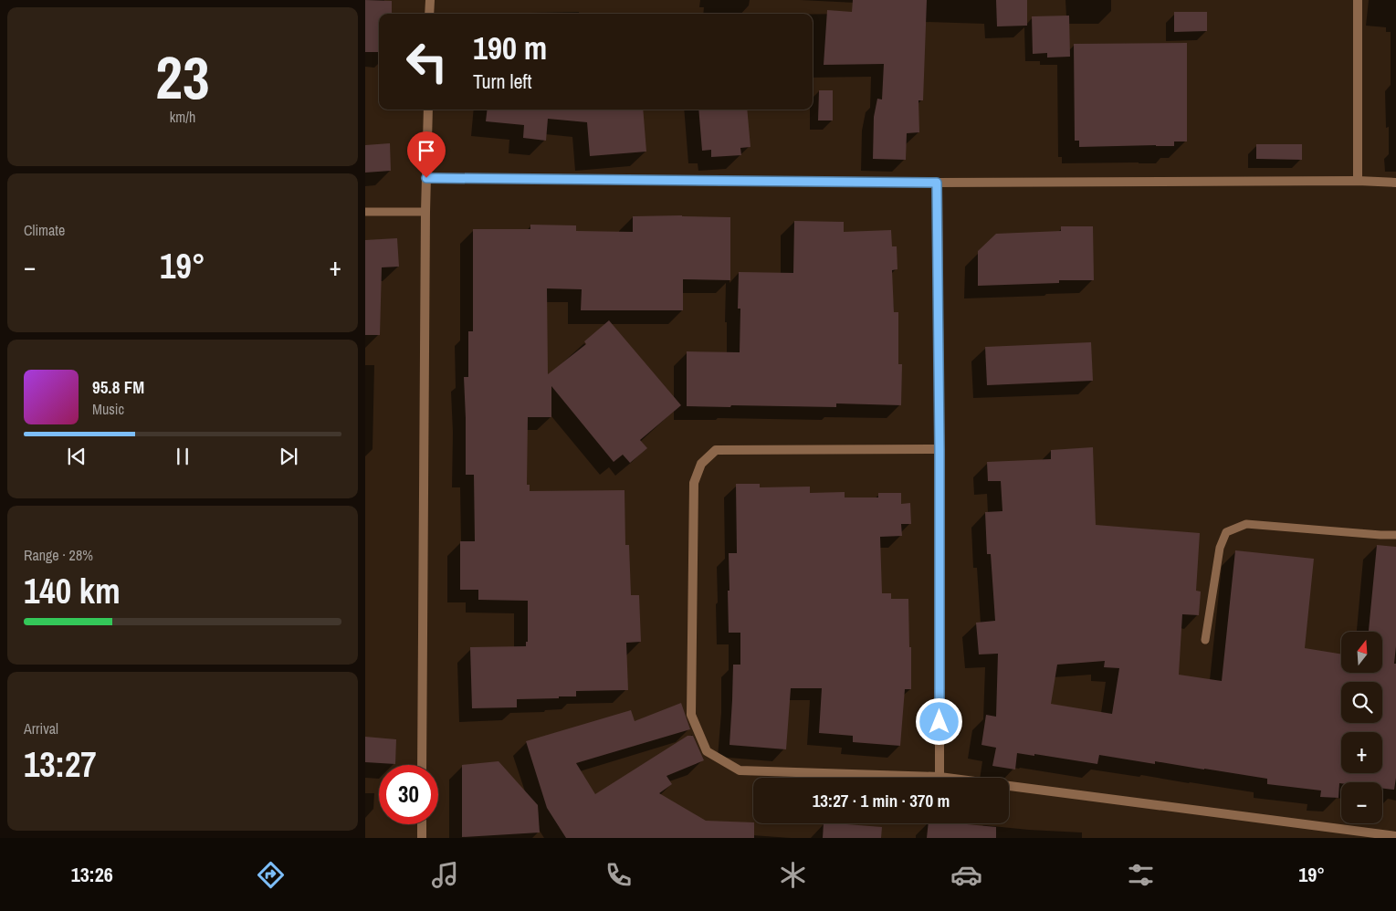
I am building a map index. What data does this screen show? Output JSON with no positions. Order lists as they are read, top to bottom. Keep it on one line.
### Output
{"north":"top","page":{"tile":[["23","km/h"],"Climate",["Range · 28%","140 km"],["Arrival","13:27"]],"turn":["190 m","Turn left"],"heat":["−","19°","+"],"song":["95.8 FM","Music"],"map_buttons":["+","−"],"limit":"30","trip":"13:27 · 1 min · 370 m","tabs":["13:26","19°"]}}
